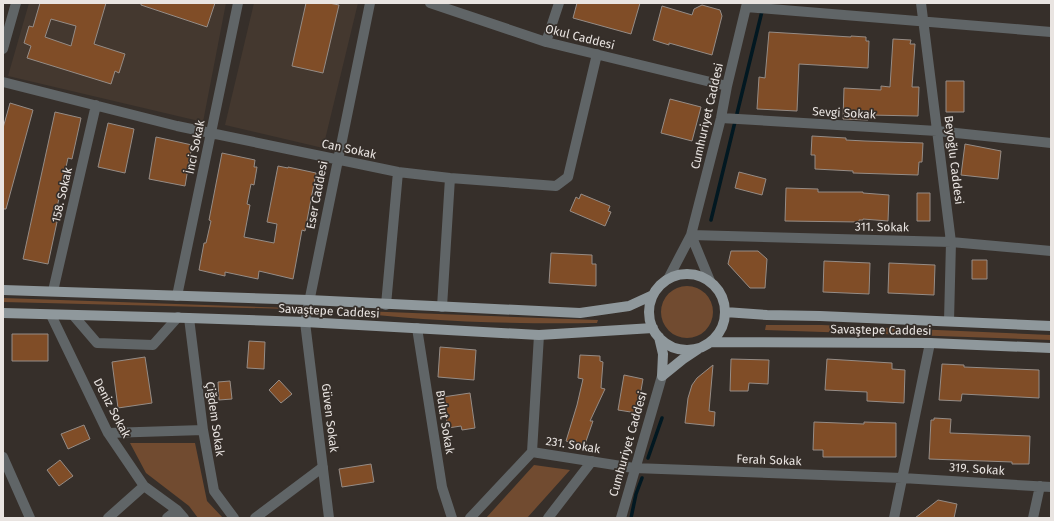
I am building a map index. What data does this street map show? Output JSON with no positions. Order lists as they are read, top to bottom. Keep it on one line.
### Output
{"streets":{"main road":["Savaştepe Caddesi"],"street":["Okul Caddesi","Sevgi Sokak","Cumhuriyet Caddesi","İnci Sokak","Can Sokak","Beyoğlu Caddesi","158. Sokak","Eser Caddesi","311. Sokak","Deniz Sokak","Güven Sokak","Çiğdem Sokak","Bulut Sokak","231. Sokak","Ferah Sokak","319. Sokak"]},"crossings":[["Okul Caddesi","Cumhuriyet Caddesi"],["Okul Caddesi","Can Sokak"],["Sevgi Sokak","Cumhuriyet Caddesi"],["Sevgi Sokak","Beyoğlu Caddesi"],["Cumhuriyet Caddesi","311. Sokak"],["Cumhuriyet Caddesi","Savaştepe Caddesi"],["Cumhuriyet Caddesi","231. Sokak"],["Cumhuriyet Caddesi","Ferah Sokak"],["İnci Sokak","Can Sokak"],["İnci Sokak","Savaştepe Caddesi"],["Can Sokak","158. Sokak"],["Can Sokak","Eser Caddesi"],["Beyoğlu Caddesi","311. Sokak"],["Beyoğlu Caddesi","Savaştepe Caddesi"],["158. Sokak","Savaştepe Caddesi"],["Eser Caddesi","Savaştepe Caddesi"],["Eser Caddesi","Güven Sokak"],["Savaştepe Caddesi","Deniz Sokak"],["Savaştepe Caddesi","Güven Sokak"],["Savaştepe Caddesi","Çiğdem Sokak"],["Savaştepe Caddesi","Bulut Sokak"],["231. Sokak","Ferah Sokak"],["Ferah Sokak","319. Sokak"]]}
